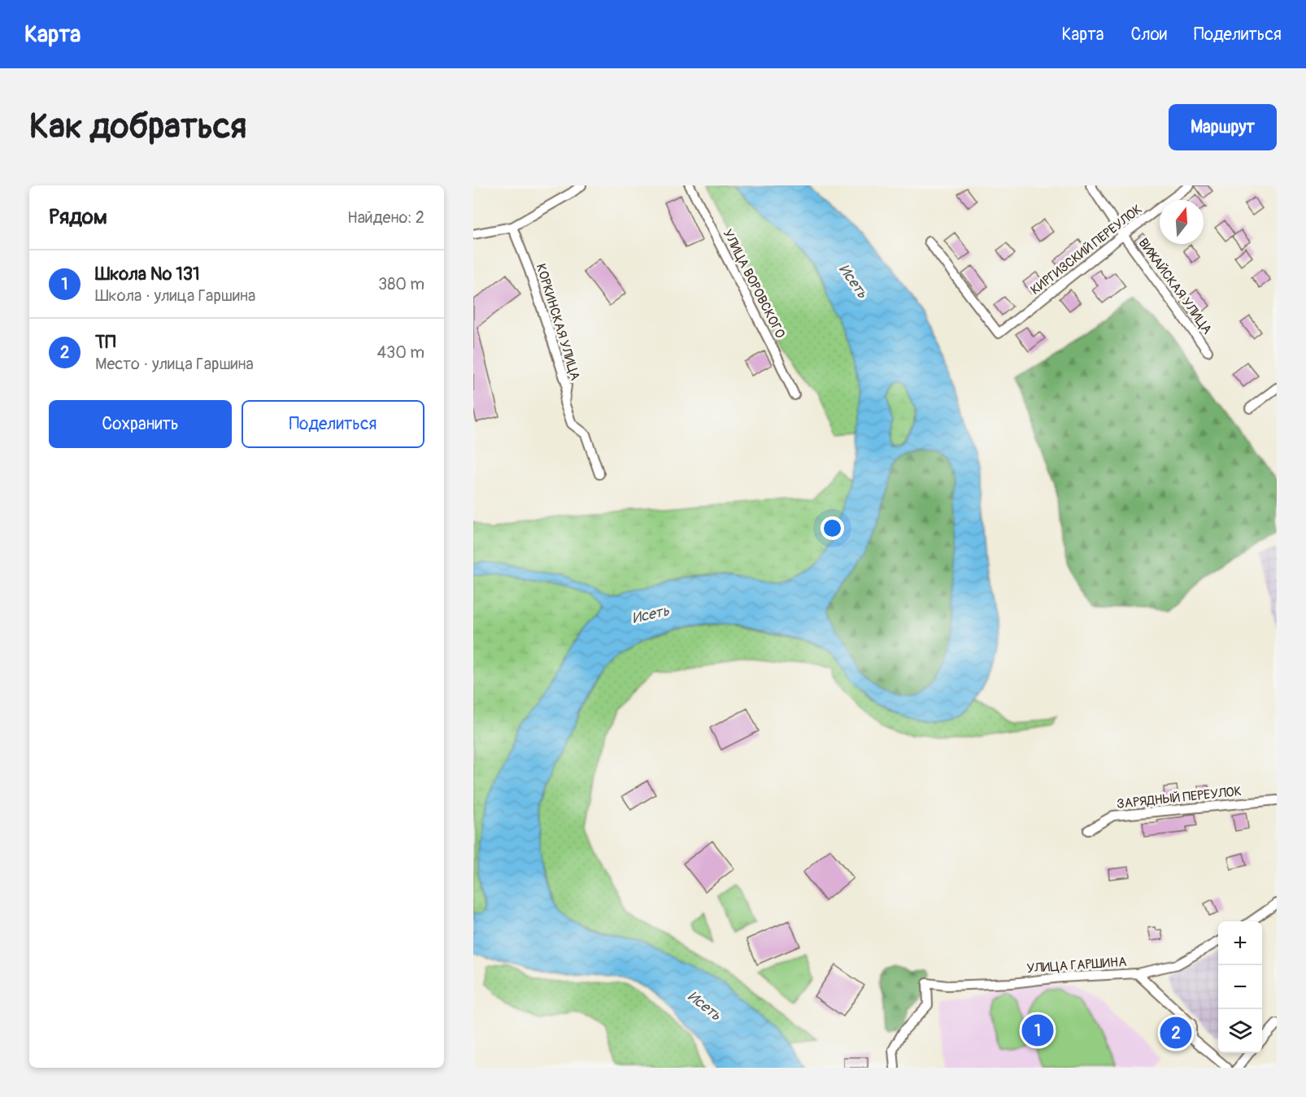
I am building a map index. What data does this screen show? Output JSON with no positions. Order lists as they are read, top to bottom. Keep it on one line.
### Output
{"streets":{"street":["КИРГИЗСКИЙ ПЕРЕУЛОК","УЛИЦА ВОРОВСКОГО","ВИЖАЙСКАЯ УЛИЦА","КОРКИНСКАЯ УЛИЦА","ЗАРЯДНЫЙ ПЕРЕУЛОК","УЛИЦА ГАРШИНА"]},"crossings":[["КИРГИЗСКИЙ ПЕРЕУЛОК","ВИЖАЙСКАЯ УЛИЦА"]],"water":["Исеть"],"north":"top","page":{"header":"Карта","nav":["Карта","Слои","Поделиться"],"buttons":["Маршрут",["Сохранить","Поделиться"]],"title":"Как добраться","heading":["Рядом","Найдено: 2"],"list":[{"mark":"1","name":"Школа № 131","note":"Школа · улица Гаршина","value":"380 m"},{"mark":"2","name":"ТП","note":"Место · улица Гаршина","value":"430 m"}],"map_buttons":["+","−"],"pins":["1","2"]}}
